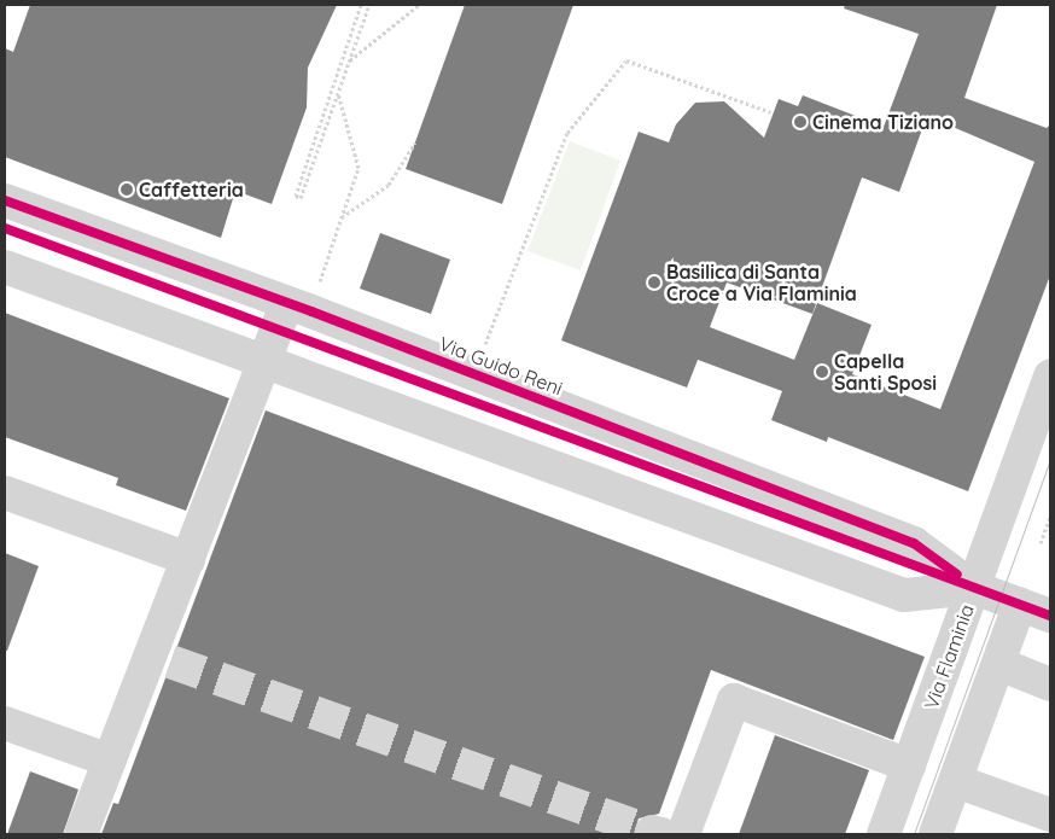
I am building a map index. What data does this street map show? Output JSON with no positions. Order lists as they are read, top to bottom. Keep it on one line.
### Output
{"streets":{"street":["Via Guido Reni","Via Flaminia"]},"crossings":[["Via Guido Reni","Via Flaminia"]],"places":["Cinema Tiziano","Caffetteria","Basilica di Santa Croce a Via Flaminia","Capella Santi Sposi"]}
